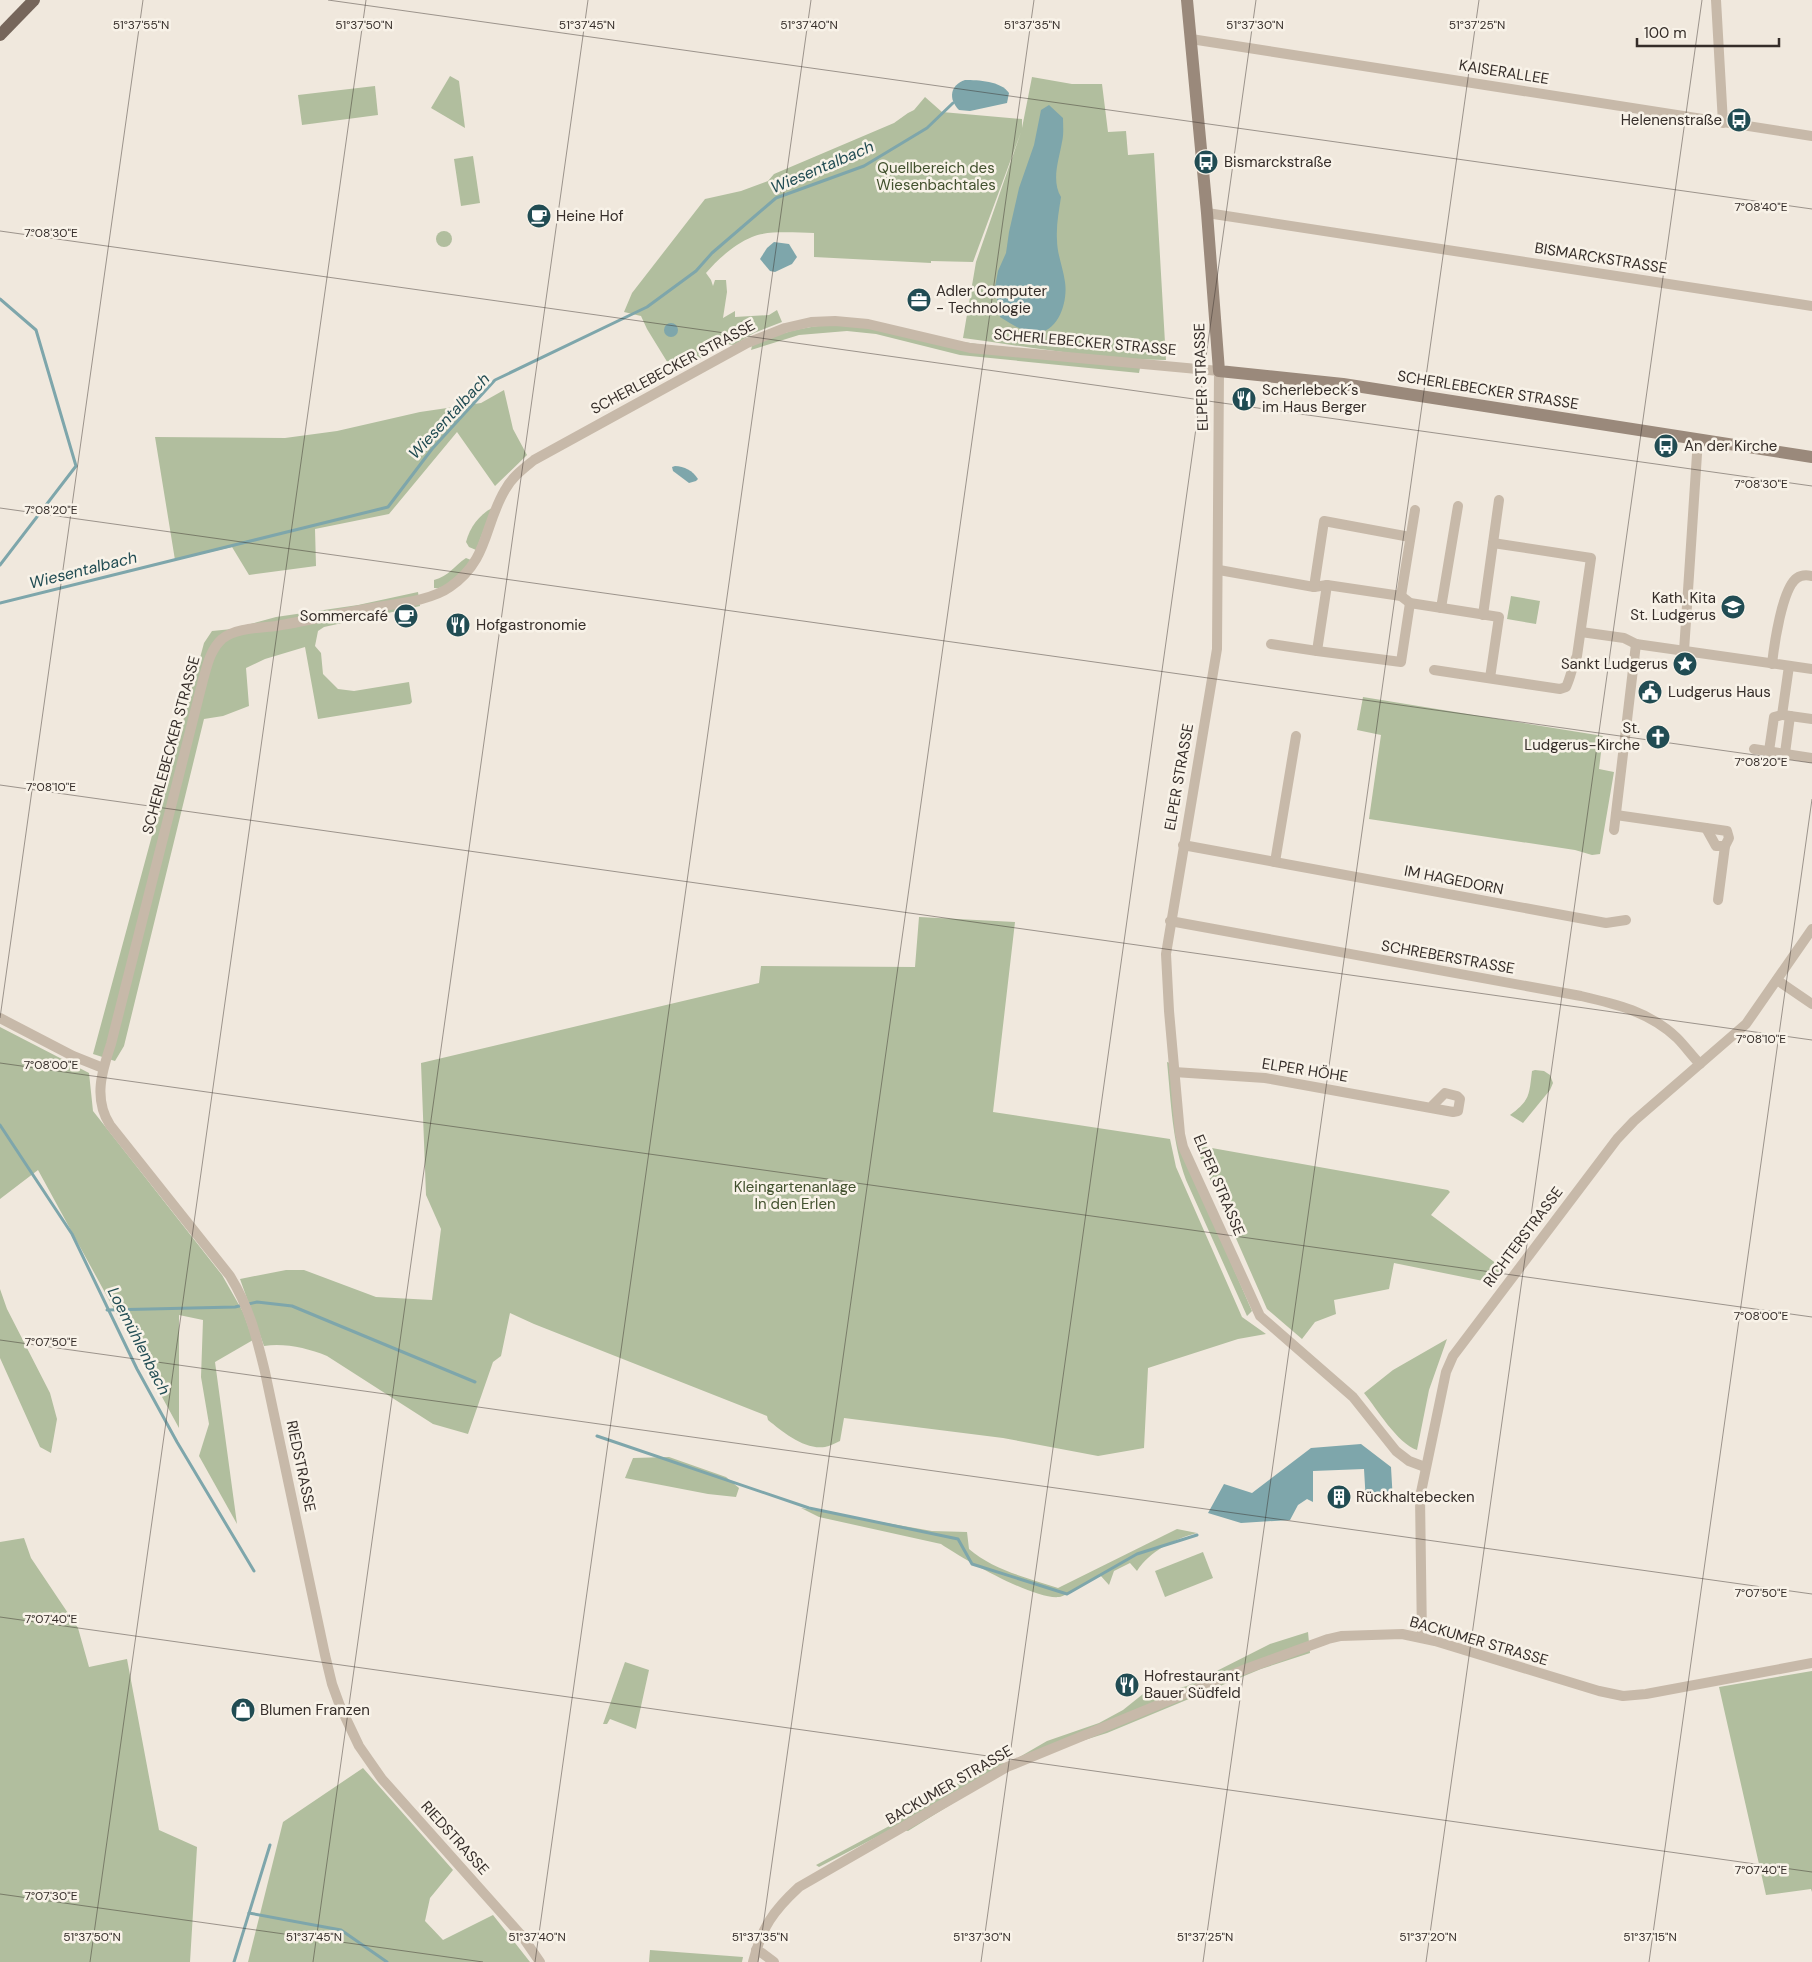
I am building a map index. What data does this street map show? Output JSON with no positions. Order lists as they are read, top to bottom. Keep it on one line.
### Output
{"streets":{"street":["KAISERALLEE","BISMARCKSTRASSE","SCHERLEBECKER STRASSE","ELPER STRASSE","IM HAGEDORN","SCHREBERSTRASSE","ELPER HÖHE","RICHTERSTRASSE","RIEDSTRASSE","BACKUMER STRASSE"]},"crossings":[["KAISERALLEE","ELPER STRASSE"],["BISMARCKSTRASSE","ELPER STRASSE"],["SCHERLEBECKER STRASSE","ELPER STRASSE"],["SCHERLEBECKER STRASSE","RIEDSTRASSE"],["ELPER STRASSE","IM HAGEDORN"],["ELPER STRASSE","SCHREBERSTRASSE"],["ELPER STRASSE","ELPER HÖHE"],["ELPER STRASSE","RICHTERSTRASSE"],["SCHREBERSTRASSE","RICHTERSTRASSE"],["RICHTERSTRASSE","BACKUMER STRASSE"]],"water":["Wiesentalbach","Loemühlenbach"],"parks":["Quellbereich des Wiesenbachtales","Kleingartenanlage In den Erlen"],"places":{"bus stop":["Helenenstraße","Bismarckstraße","An der Kirche"],"cafe":["Heine Hof","Sommercafé"],"office":["Adler Computer - Technologie"],"restaurant":["Scherlebeck´s im Haus Berger","Hofgastronomie","Hofrestaurant Bauer Südfeld"],"school or university":["Kath. Kita St. Ludgerus"],"place":["Sankt Ludgerus"],"public building":["Ludgerus Haus"],"church":["St. Ludgerus-Kirche"],"building":["Rückhaltebecken"],"shop":["Blumen Franzen"]},"scale_bar":"100 m","coordinates":["51°37'55\"N","51°37'50\"N","51°37'45\"N","51°37'40\"N","51°37'35\"N","51°37'30\"N","51°37'25\"N","7°08'40\"E","7°08'30\"E","7°08'20\"E","7°08'10\"E","7°08'00\"E","7°07'50\"E","7°07'40\"E","7°07'30\"E","51°37'20\"N","51°37'15\"N"]}
